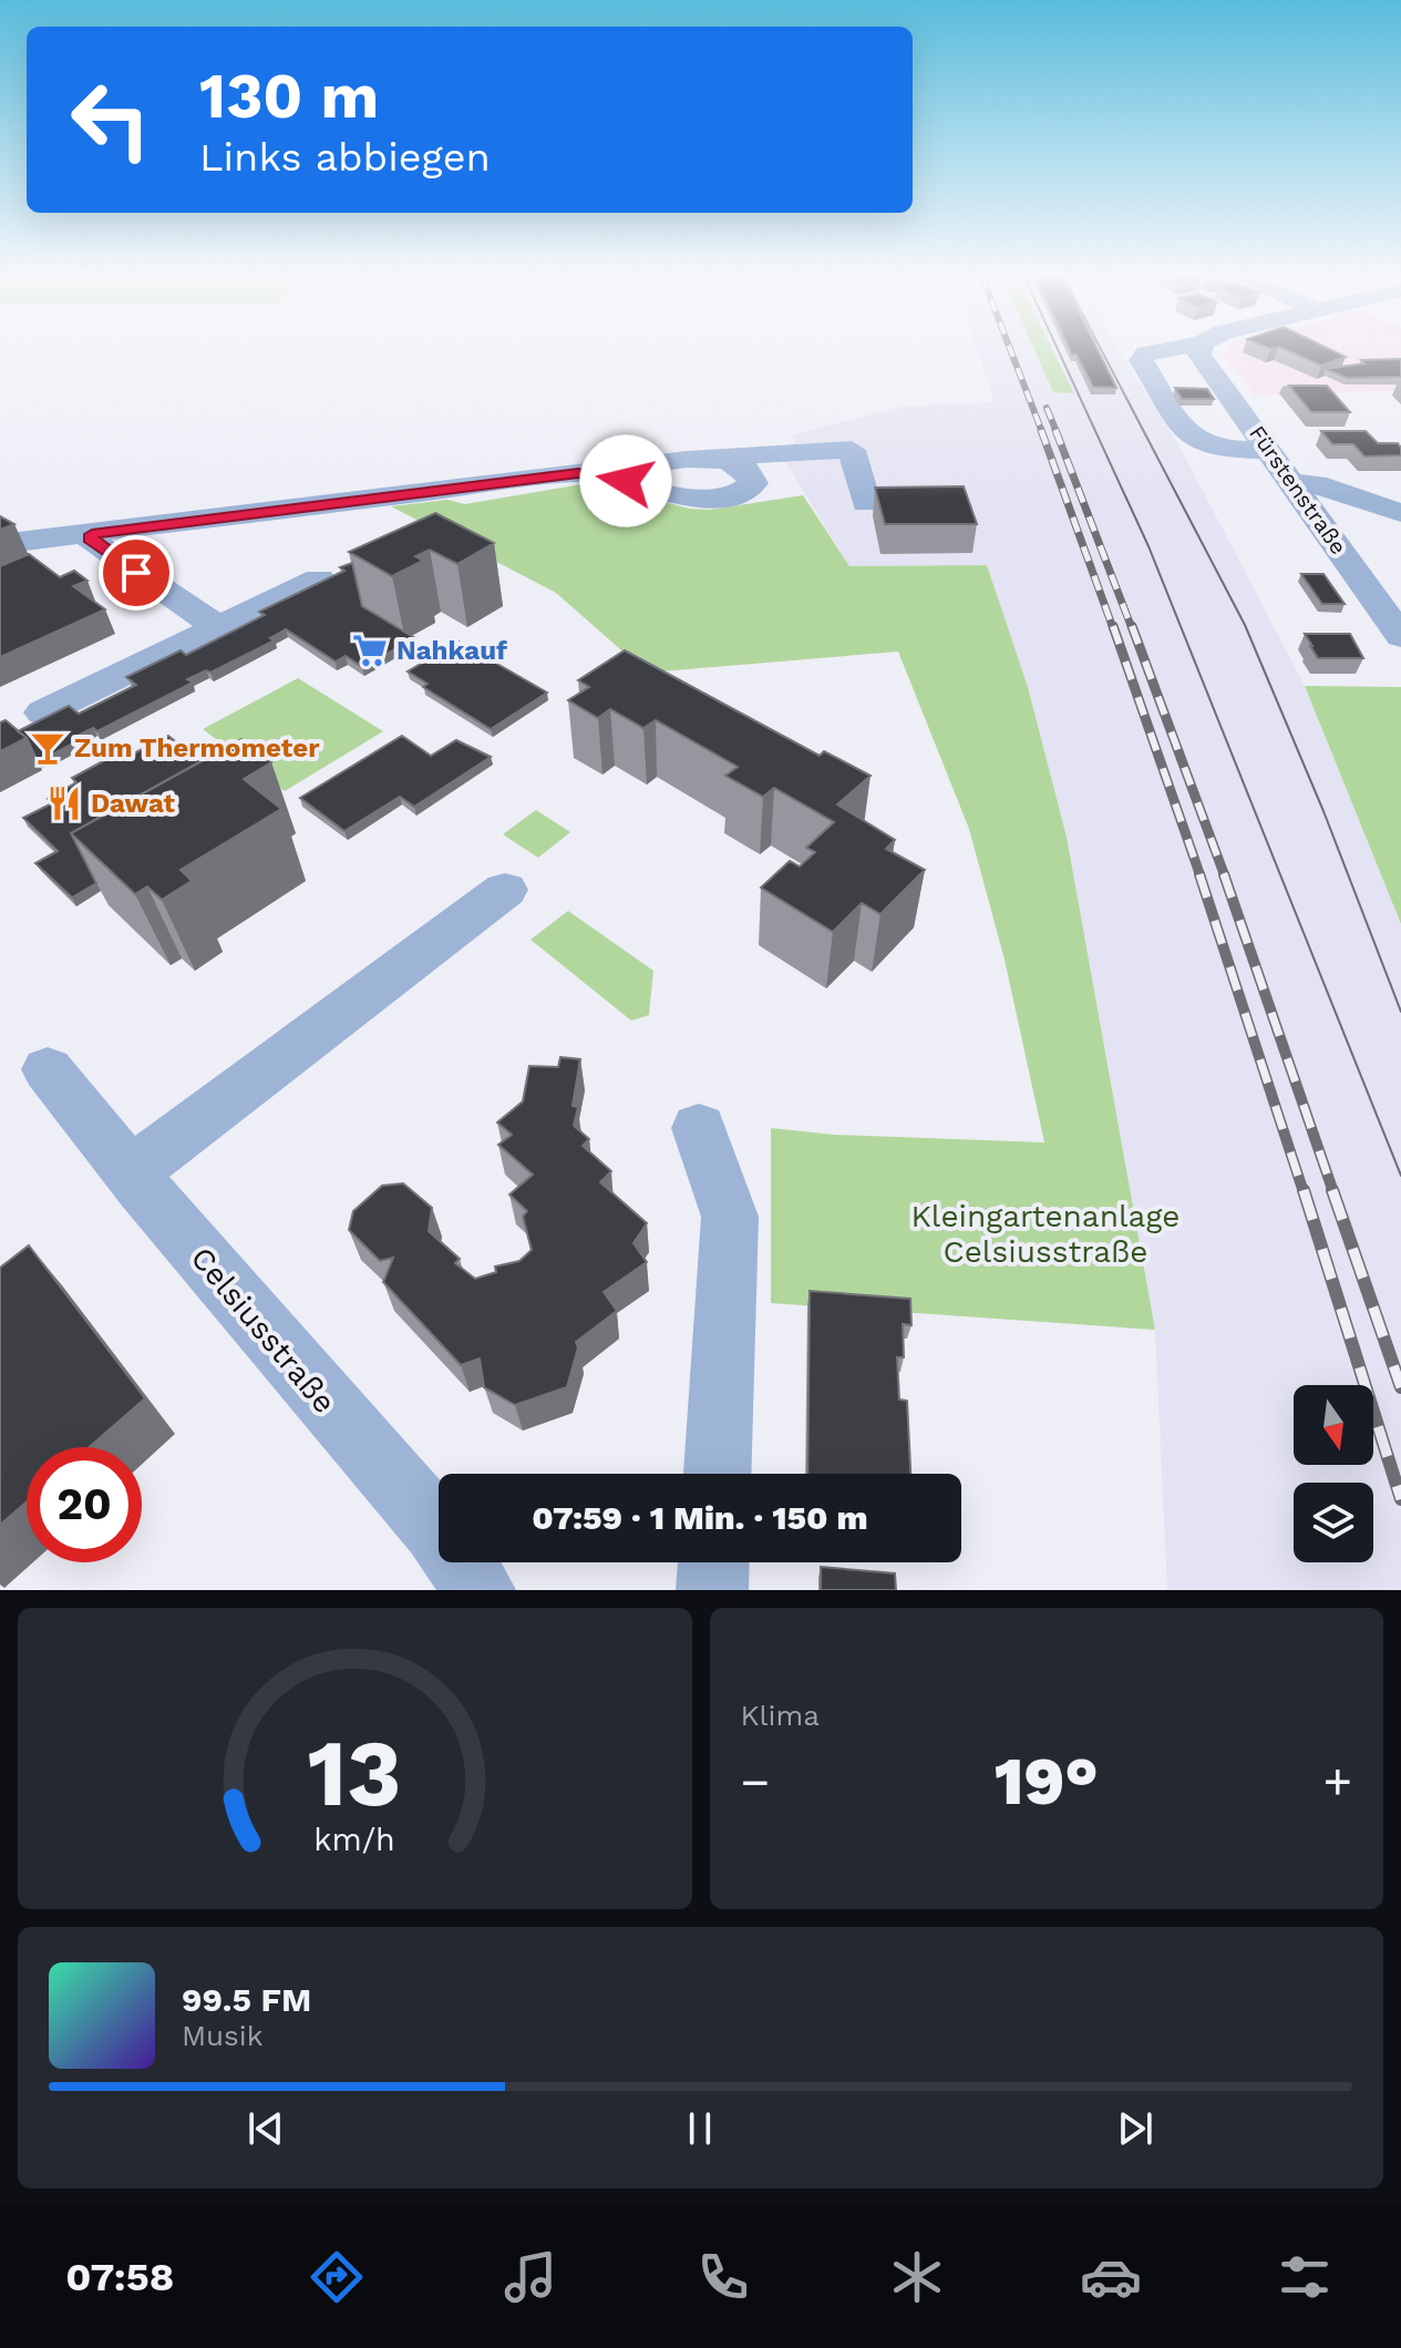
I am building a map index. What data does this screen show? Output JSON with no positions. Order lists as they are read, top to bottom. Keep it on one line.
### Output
{"streets":{"street":["Fürstenstraße","Celsiusstraße"]},"parks":["Kleingartenanlage Celsiusstraße"],"places":{"supermarket":["Nahkauf"],"bar":["Zum Thermometer"],"restaurant":["Dawat"]},"north":"bottom","page":{"turn":["130 m","Links abbiegen"],"limit":"20","trip":"07:59 · 1 Min. · 150 m","tile":"Klima","heat":["−","19°","+"],"song":["99.5 FM","Musik"],"tabs":"07:58","gauge":["13","km/h"]}}
